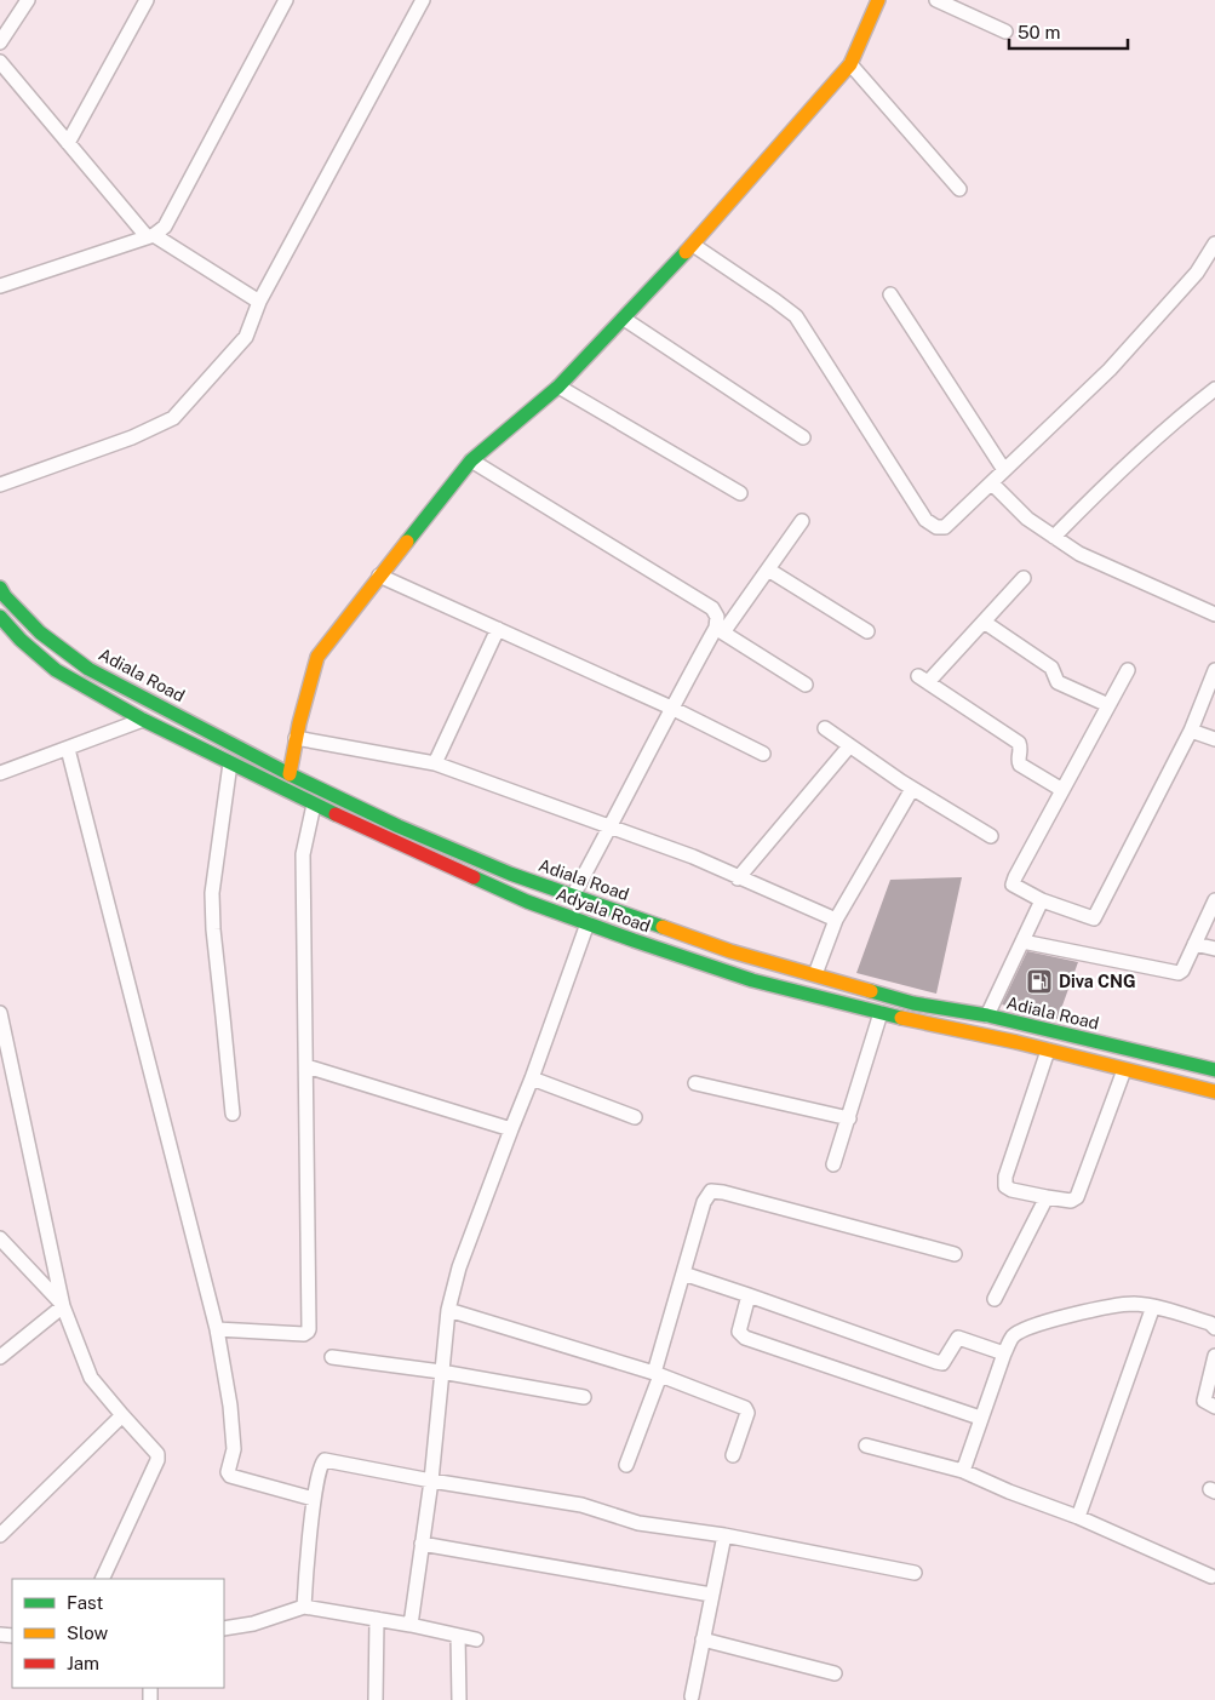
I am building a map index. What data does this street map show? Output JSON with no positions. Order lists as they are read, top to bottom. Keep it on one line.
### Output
{"streets":{"main road":["Adiala Road","Adyala Road"]},"places":{"fuel station":["Diva CNG"]},"legend":["Fast","Slow","Jam"],"scale_bar":"50 m"}
